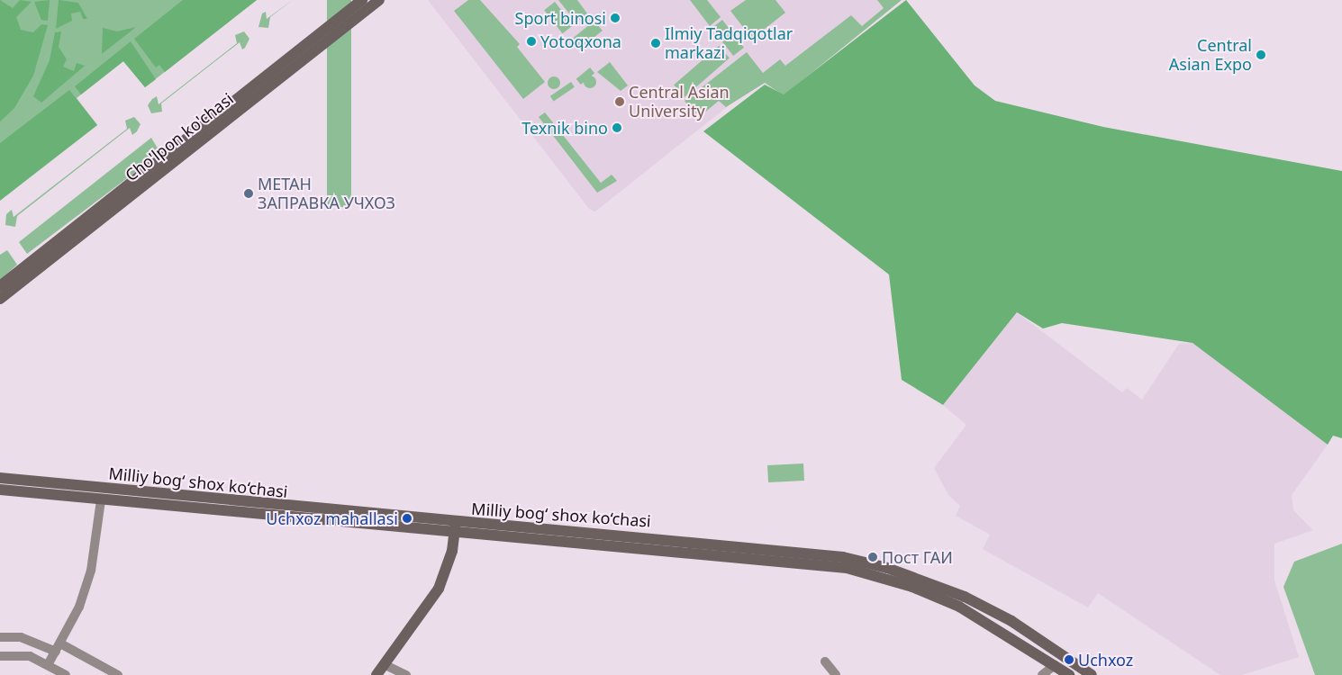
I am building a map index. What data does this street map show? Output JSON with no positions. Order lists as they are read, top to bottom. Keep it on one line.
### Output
{"streets":{"main road":["Cho'lpon ko'chasi","Milliy bog‘ shox ko‘chasi"]},"places":["Sport binosi","Yotoqxona","Ilmiy Tadqiqotlar markazi","Central Asian Expo","Central Asian University","Texnik bino","МЕТАН ЗАПРАВКА УЧХОЗ","Uchxoz mahallasi","Пост ГАИ","Uchxoz"]}
